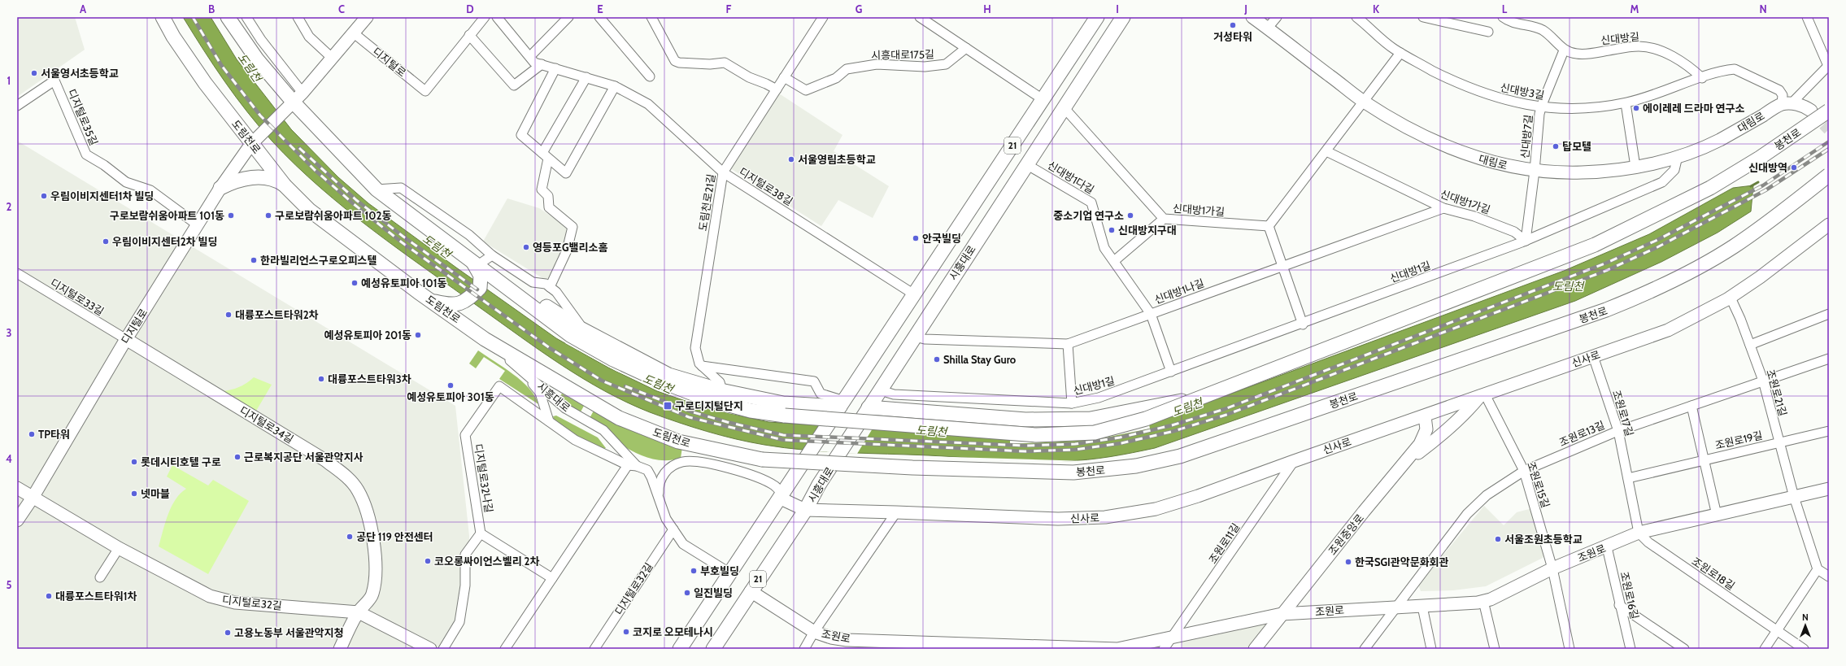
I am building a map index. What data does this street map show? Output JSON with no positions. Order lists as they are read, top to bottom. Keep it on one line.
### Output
{"streets":{"main road":["도림천로","봉천로","21","시흥대로"],"street":["신대방길","시흥대로175길","디지털로","신대방3길","디지털로35길","대림로","신대방7길","신대방1다길","디지털로38길","신대방1가길","도림천로21길","신대방1길","신대방1나길","디지털로33길","신사로","조원로21길","조원로17길","디지털로34길","조원로13길","조원로19길","디지털로32나길","조원로15길","조원중앙로","조원로11길","조원로","조원로18길","디지털로32길","조원로16길"]},"crossings":[["신대방길","신대방3길"],["신대방길","신대방7길"],["시흥대로175길","도림천로21길"],["디지털로","디지털로35길"],["디지털로","도림천로"],["디지털로","디지털로33길"],["디지털로","디지털로34길"],["디지털로","디지털로32길"],["신대방3길","신대방7길"],["대림로","신대방7길"],["대림로","신대방1길"],["도림천로","봉천로"],["도림천로","시흥대로"],["봉천로","21"],["21","디지털로38길"],["21","시흥대로"],["신대방1다길","시흥대로"],["신대방1다길","신대방1길"],["신대방1다길","신대방1나길"],["디지털로38길","도림천로21길"],["신대방1가길","시흥대로"],["신대방1가길","신대방1길"],["신대방1가길","신대방1나길"],["시흥대로","신대방1길"],["시흥대로","신대방1나길"],["시흥대로","신사로"],["시흥대로","디지털로32나길"],["시흥대로","조원로"],["디지털로33길","디지털로34길"],["신사로","조원로21길"],["신사로","조원로17길"],["신사로","조원로15길"],["신사로","조원중앙로"],["신사로","조원로11길"],["신사로","조원로"],["조원로21길","조원로13길"],["조원로21길","조원로19길"],["조원로21길","조원로"],["조원로17길","조원로13길"],["조원로17길","조원로"],["조원로17길","조원로18길"],["디지털로34길","디지털로32길"],["조원로13길","조원로19길"],["조원로13길","조원로15길"],["조원로13길","조원로"],["조원로19길","조원로"],["조원로15길","조원로"],["조원중앙로","조원로"],["조원로11길","조원로"],["조원로","조원로18길"],["조원로","조원로16길"]],"water":["도림천"],"places":{"other":["거성타워","서울영서초등학교","에이레레 드라마 연구소","탑모텔","서울영림초등학교","신대방역","우림이비지센터1차 빌딩","구로보람쉬움아파트 101동","구로보람쉬움아파트 102동","중소기업 연구소","신대방지구대","안국빌딩","우림이비지센터2차 빌딩","영등포G밸리소홈","한라빌리언스구로오피스텔","예성유토피아 101동","대륭포스트타워2차","예성유토피아 201동","Shilla Stay Guro","대륭포스트타워3차","예성유토피아 301동","TP타워","근로복지공단 서울관악지사","롯데시티호텔 구로","넷마블","공단 119 안전센터","서울조원초등학교","코오롱싸이언스벨리 2차","한국SGI관악문화회관","부호빌딩","일진빌딩","대륭포스트타워1차","코지로 오모테나시","고용노동부 서울관악지청"],"transit":["구로디지털단지"]},"north":"top","grid":{"columns":["A","B","C","D","E","F","G","H","I","J","K","L","M","N"],"rows":["1","2","3","4","5"]}}
